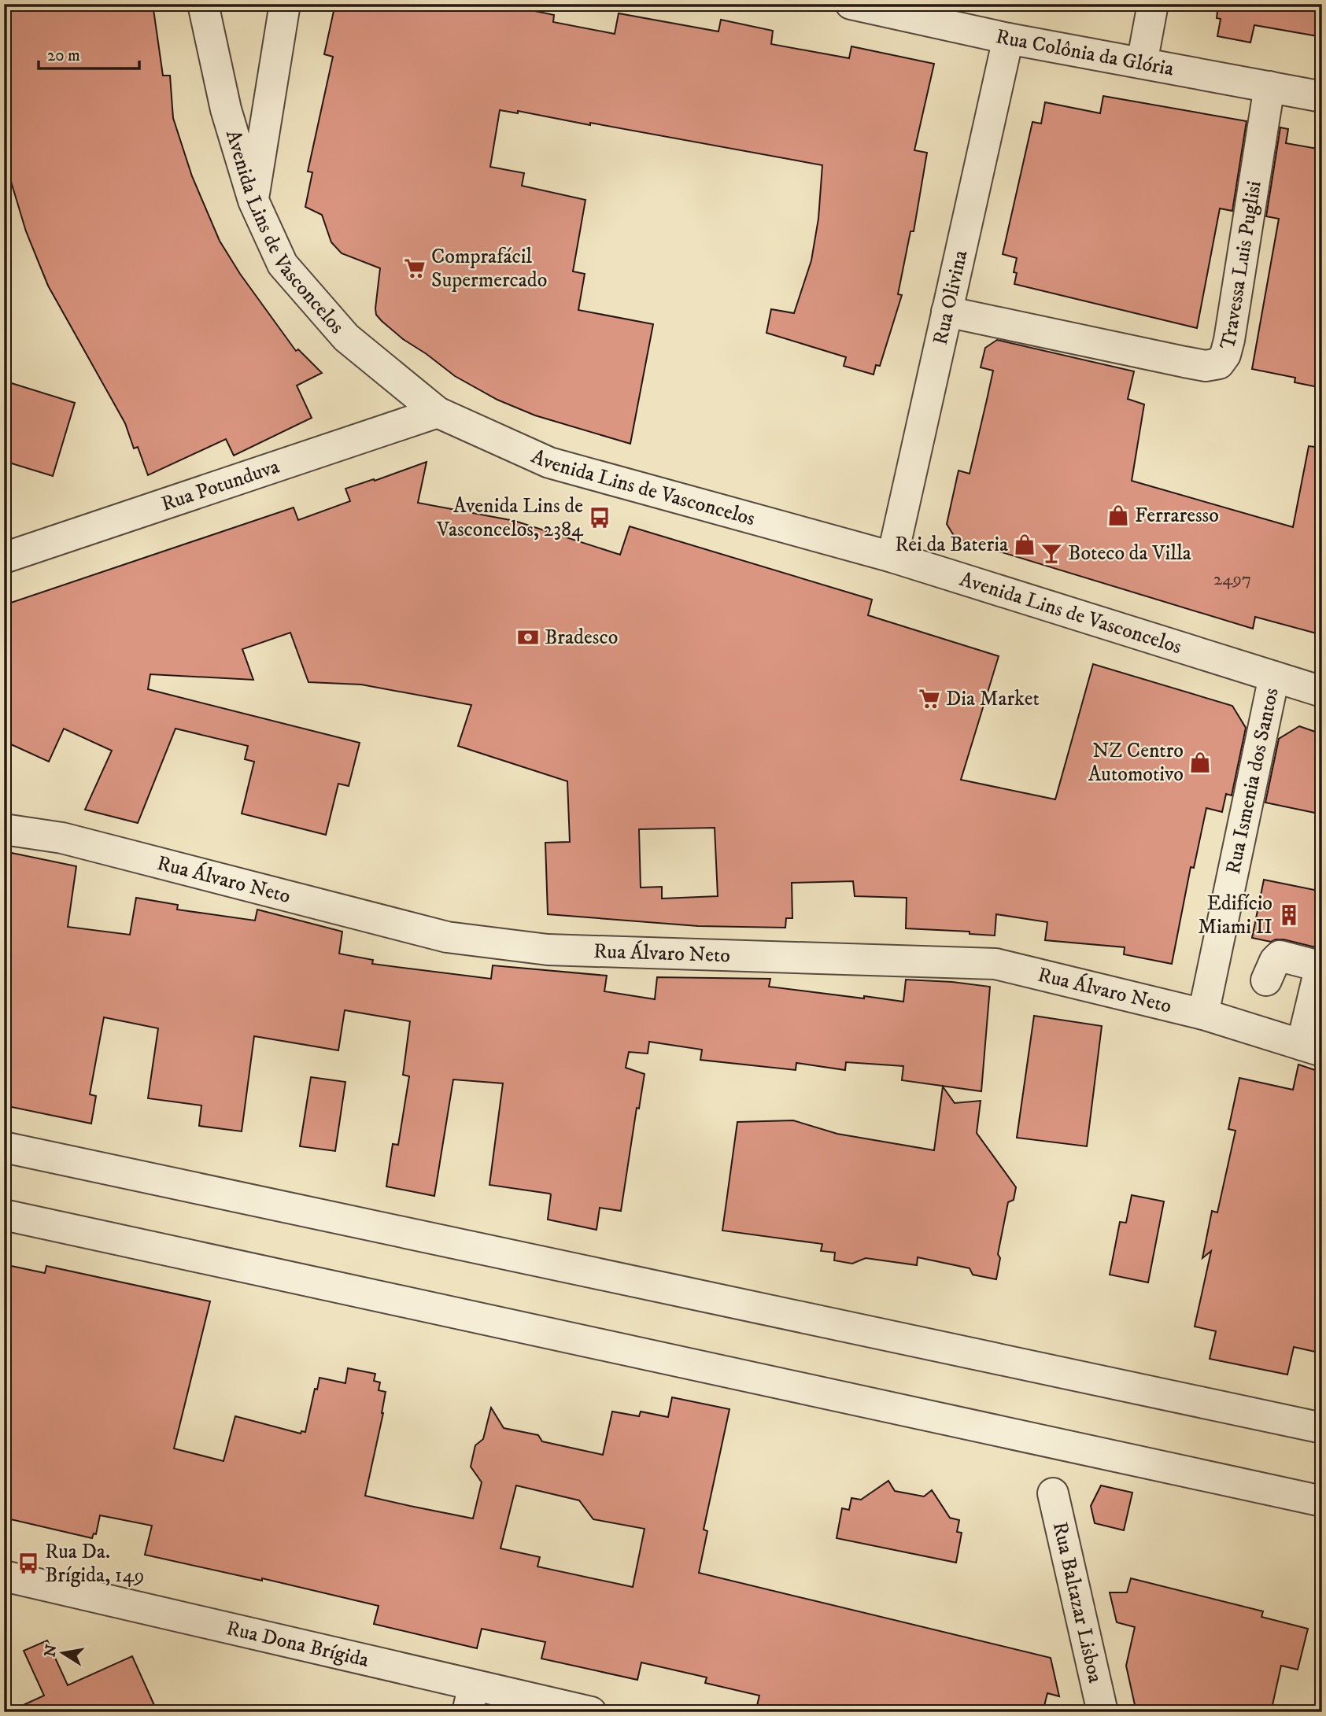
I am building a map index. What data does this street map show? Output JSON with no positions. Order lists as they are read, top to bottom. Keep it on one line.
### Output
{"streets":{"street":["Rua Colônia da Glória","Avenida Lins de Vasconcelos","Travessa Luis Puglisi","Rua Olivina","Rua Potunduva","Rua Ismenia dos Santos","Rua Álvaro Neto","Rua Baltazar Lisboa","Rua Dona Brígida"]},"crossings":[["Rua Colônia da Glória","Travessa Luis Puglisi"],["Rua Colônia da Glória","Rua Olivina"],["Avenida Lins de Vasconcelos","Rua Olivina"],["Avenida Lins de Vasconcelos","Rua Potunduva"],["Avenida Lins de Vasconcelos","Rua Ismenia dos Santos"],["Travessa Luis Puglisi","Rua Olivina"],["Rua Ismenia dos Santos","Rua Álvaro Neto"]],"places":{"supermarket":["Comprafácil Supermercado","Dia Market"],"shop":["Ferraresso","Rei da Bateria","NZ Centro Automotivo"],"bus stop":["Avenida Lins de Vasconcelos, 2384","Rua Da. Brígida, 149"],"bar":["Boteco da Villa"],"bank":["Bradesco"],"building":["Edifício Miami II"]},"house_numbers":["2497"],"scale_bar":"20 m","north":"left"}
